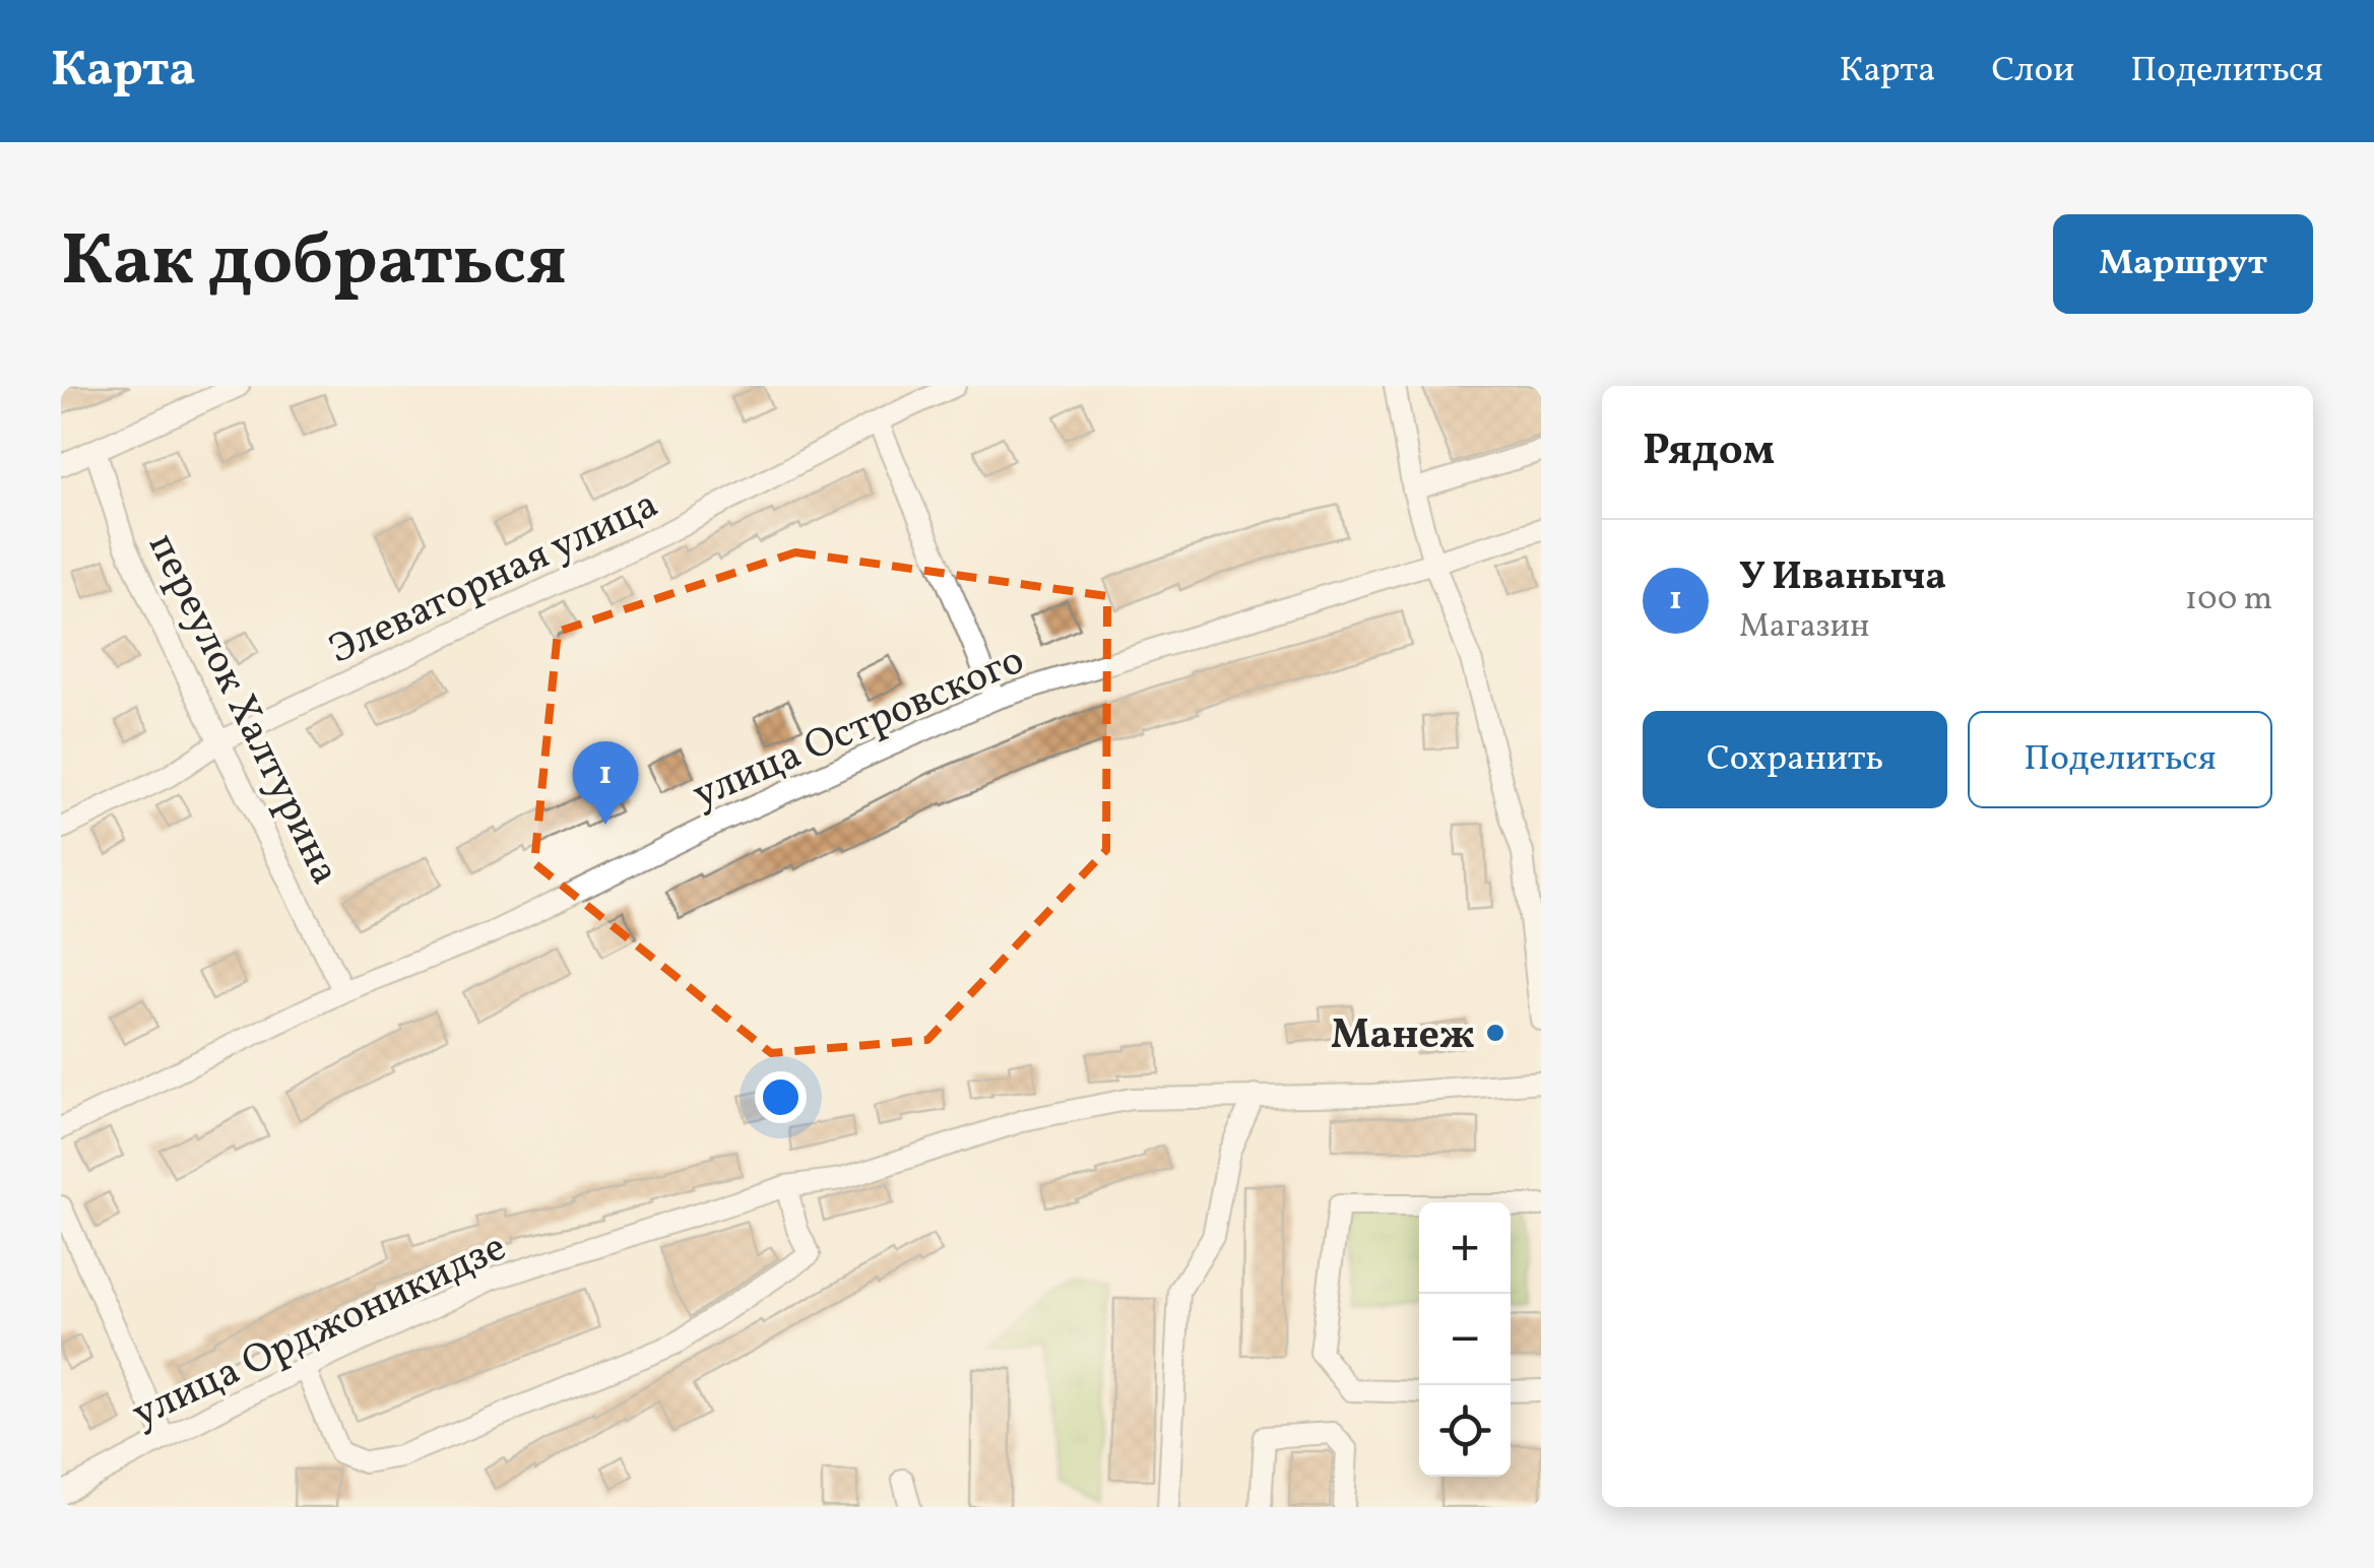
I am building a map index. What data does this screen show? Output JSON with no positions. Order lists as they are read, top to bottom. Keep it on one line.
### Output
{"streets":{"street":["Элеваторная улица","переулок Халтурина","улица Островского","улица Орджоникидзе"]},"crossings":[["Элеваторная улица","переулок Халтурина"],["переулок Халтурина","улица Островского"]],"places":["Манеж"],"page":{"header":"Карта","nav":["Карта","Слои","Поделиться"],"title":"Как добраться","buttons":["Маршрут",["Сохранить","Поделиться"]],"heading":"Рядом","list":[{"mark":"1","name":"У Иваныча","note":"Магазин","value":"100 m"}],"pins":"1","map_buttons":["+","−"]}}
